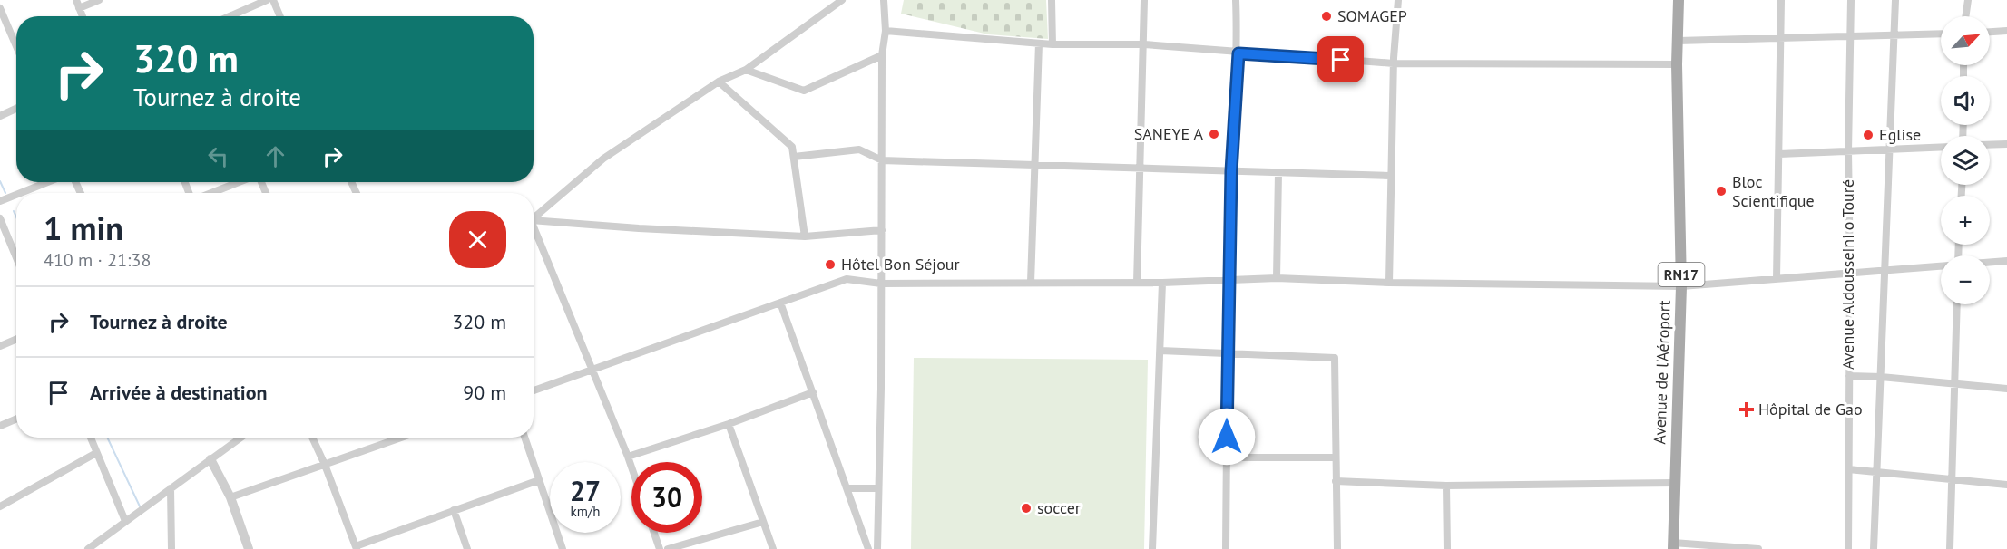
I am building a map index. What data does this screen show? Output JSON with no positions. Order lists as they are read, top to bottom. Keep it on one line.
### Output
{"streets":{"main road":["RN17","Avenue de l'Aéroport"],"street":["Avenue Aldousseini o Touré"]},"places":{"other":["SOMAGEP","SANEYE A","Eglise","Bloc Scientifique","Hôtel Bon Séjour","soccer"],"health":["Hôpital de Gao"]},"north":"top right","page":{"map_buttons":["+","−"],"turn":["320 m","Tournez à droite"],"heading":["1 min","410 m · 21:38"],"list":[{"name":"Tournez à droite","value":"320 m"},{"name":"Arrivée à destination","value":"90 m"}],"speed":"27 km/h","limit":"30"}}
